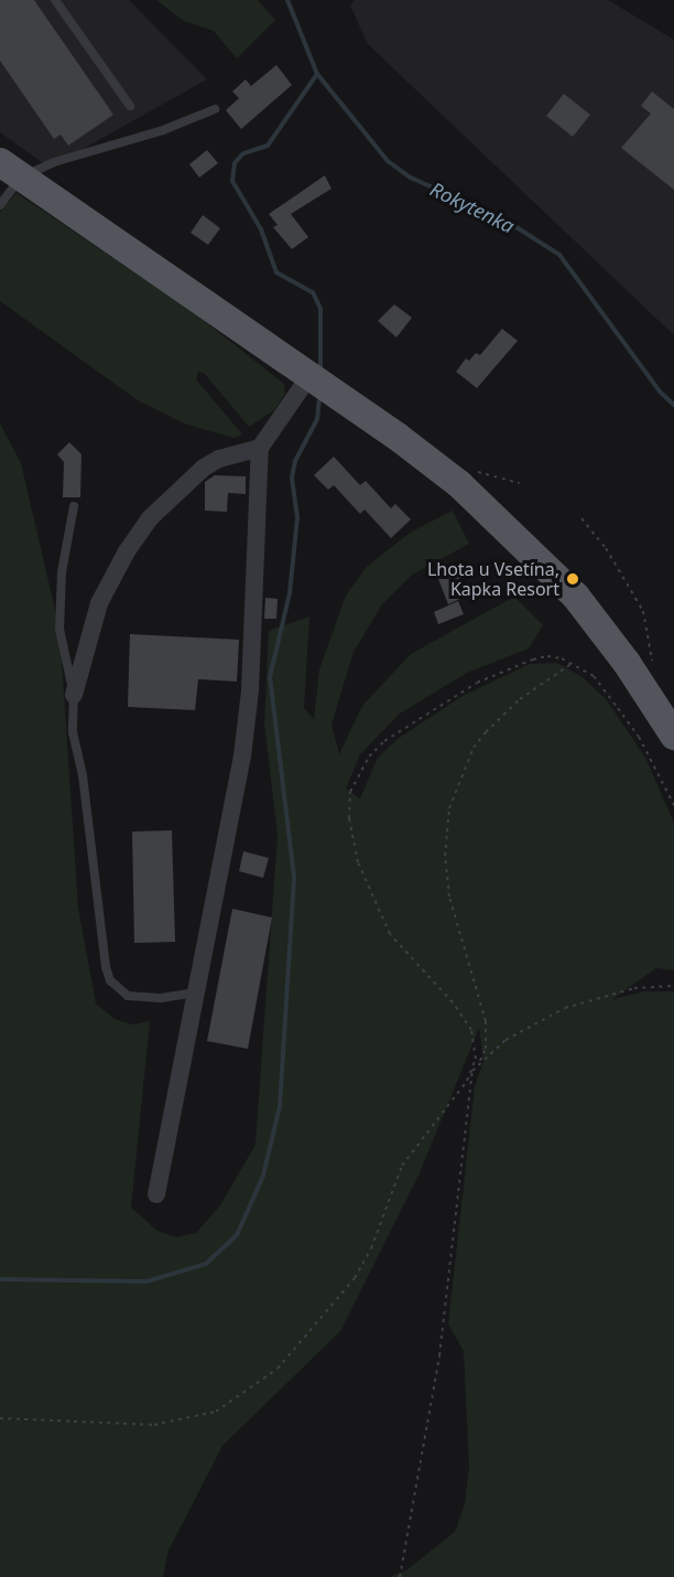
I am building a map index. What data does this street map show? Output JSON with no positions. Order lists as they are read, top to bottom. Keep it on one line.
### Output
{"water":["Rokytenka"],"places":["Lhota u Vsetína, Kapka Resort"]}
